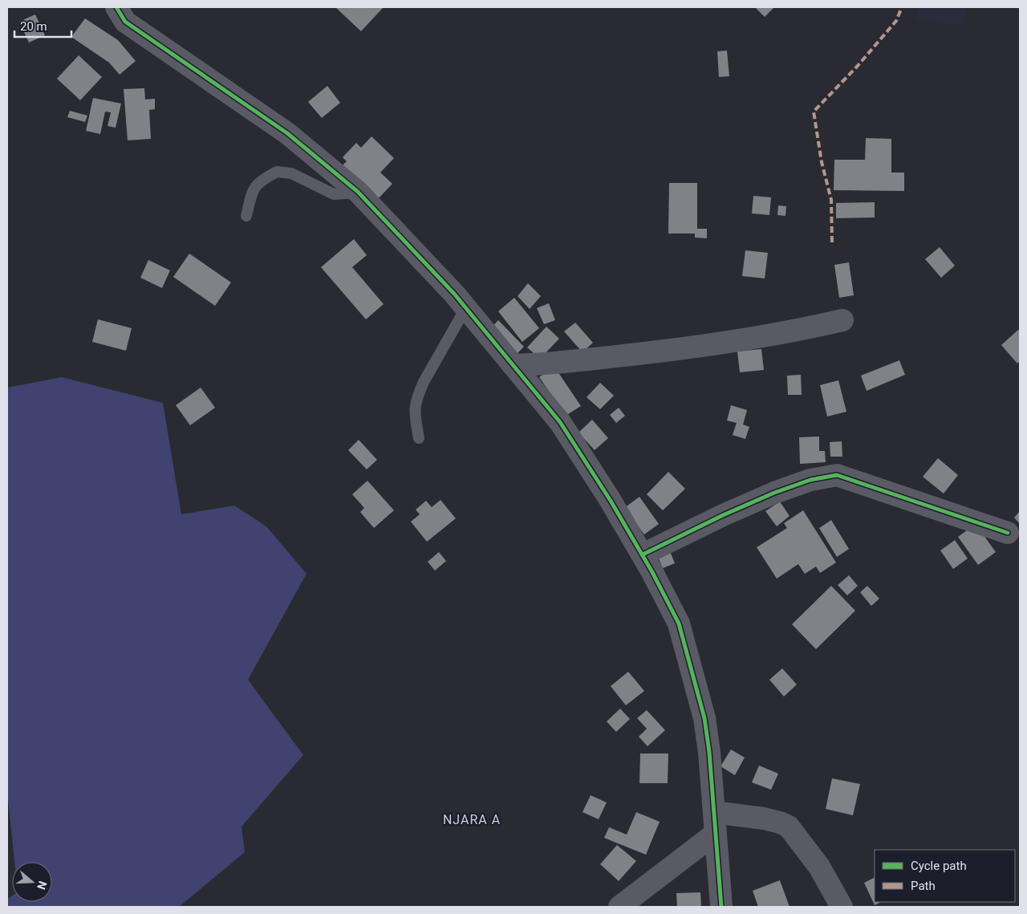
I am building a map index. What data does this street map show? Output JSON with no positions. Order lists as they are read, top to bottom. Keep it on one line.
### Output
{"districts":["NJARA A"],"legend":["Cycle path","Path"],"scale_bar":"20 m","north":"right"}
